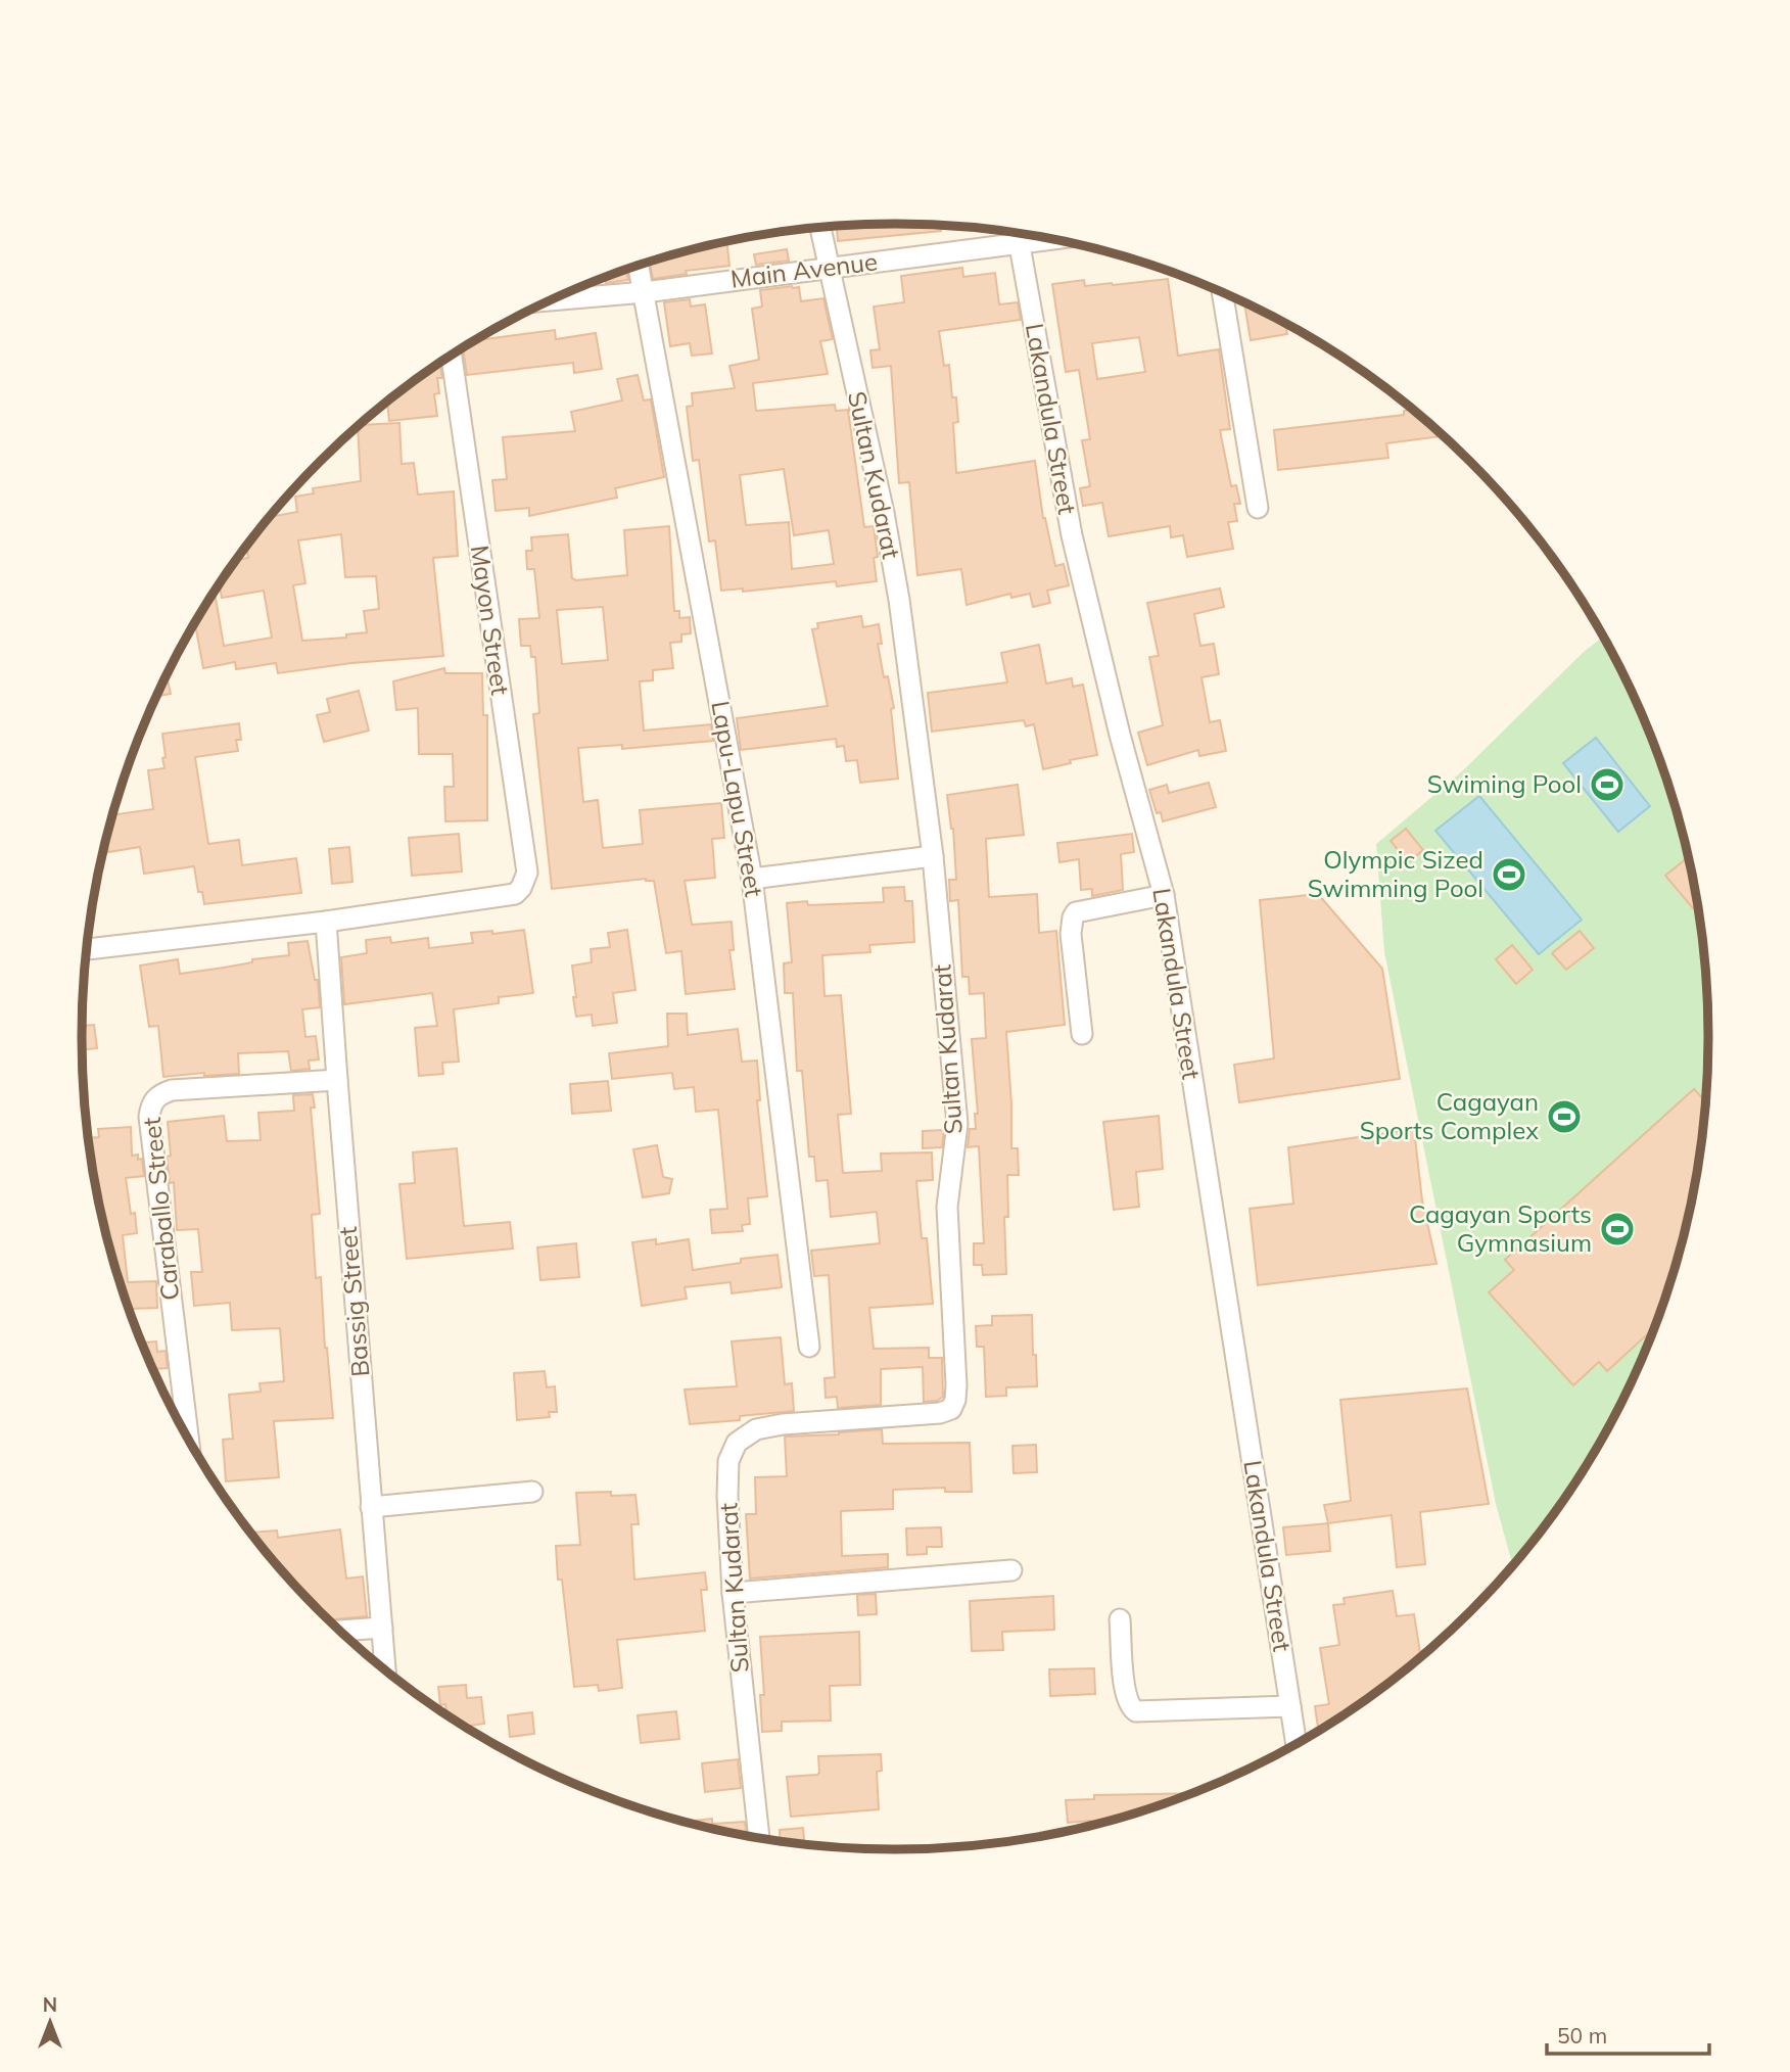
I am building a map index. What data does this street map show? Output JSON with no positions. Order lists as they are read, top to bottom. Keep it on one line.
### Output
{"streets":{"street":["Main Avenue","Lakandula Street","Sultan Kudarat","Mayon Street","Lapu-Lapu Street","Caraballo Street","Bassig Street"]},"crossings":[["Main Avenue","Lakandula Street"],["Main Avenue","Sultan Kudarat"],["Main Avenue","Lapu-Lapu Street"],["Mayon Street","Bassig Street"],["Caraballo Street","Bassig Street"]],"places":{"sports":["Swiming Pool","Olympic Sized Swimming Pool","Cagayan Sports Complex","Cagayan Sports Gymnasium"]},"scale_bar":"50 m","north":"top"}
